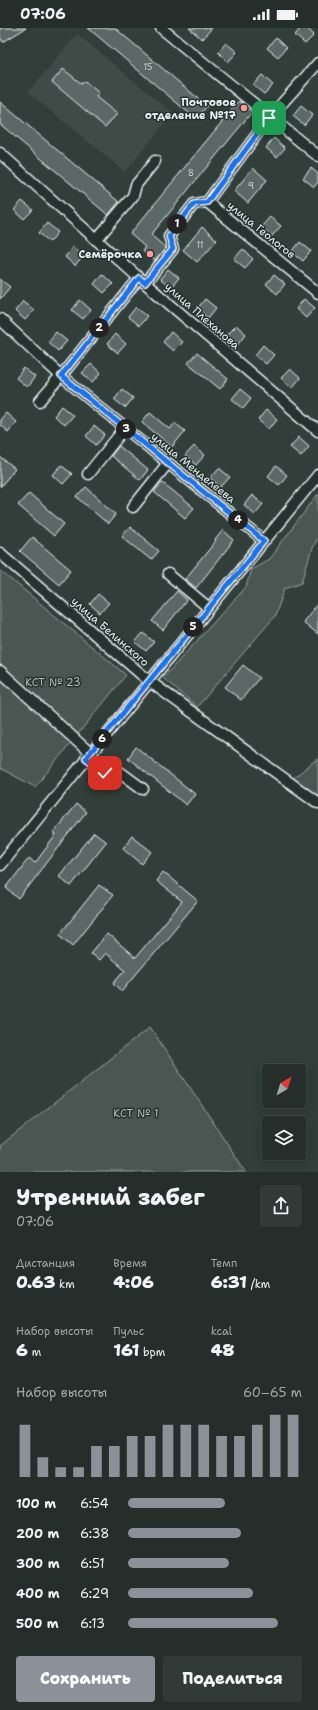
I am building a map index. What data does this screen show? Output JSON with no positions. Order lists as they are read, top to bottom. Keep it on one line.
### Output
{"streets":{"street":["улица Геологов","улица Плеханова","улица Менделеева","улица Белинского"]},"crossings":[["улица Менделеева","улица Белинского"]],"parks":["КСТ № 23","КСТ № 1"],"places":["Почтовое отделение №17","Семёрочка"],"house_numbers":["15","8","9","11"],"north":"top right","page":{"status":"07:06","pins":["1","2","3","4","5","6"],"heading":["Утренний забег","07:06"],"stats":[["Дистанция","0.63 km"],["Время","4:06"],["Темп","6:31 /km"],["Набор высоты","6 m"],["Пульс","161 bpm"],["kcal","48"]],"chart":["Набор высоты","60–65 m"],"list":[{"name":"100 m","note":"6:54"},{"name":"200 m","note":"6:38"},{"name":"300 m","note":"6:51"},{"name":"400 m","note":"6:29"},{"name":"500 m","note":"6:13"}],"buttons":["Сохранить","Поделиться"]}}
